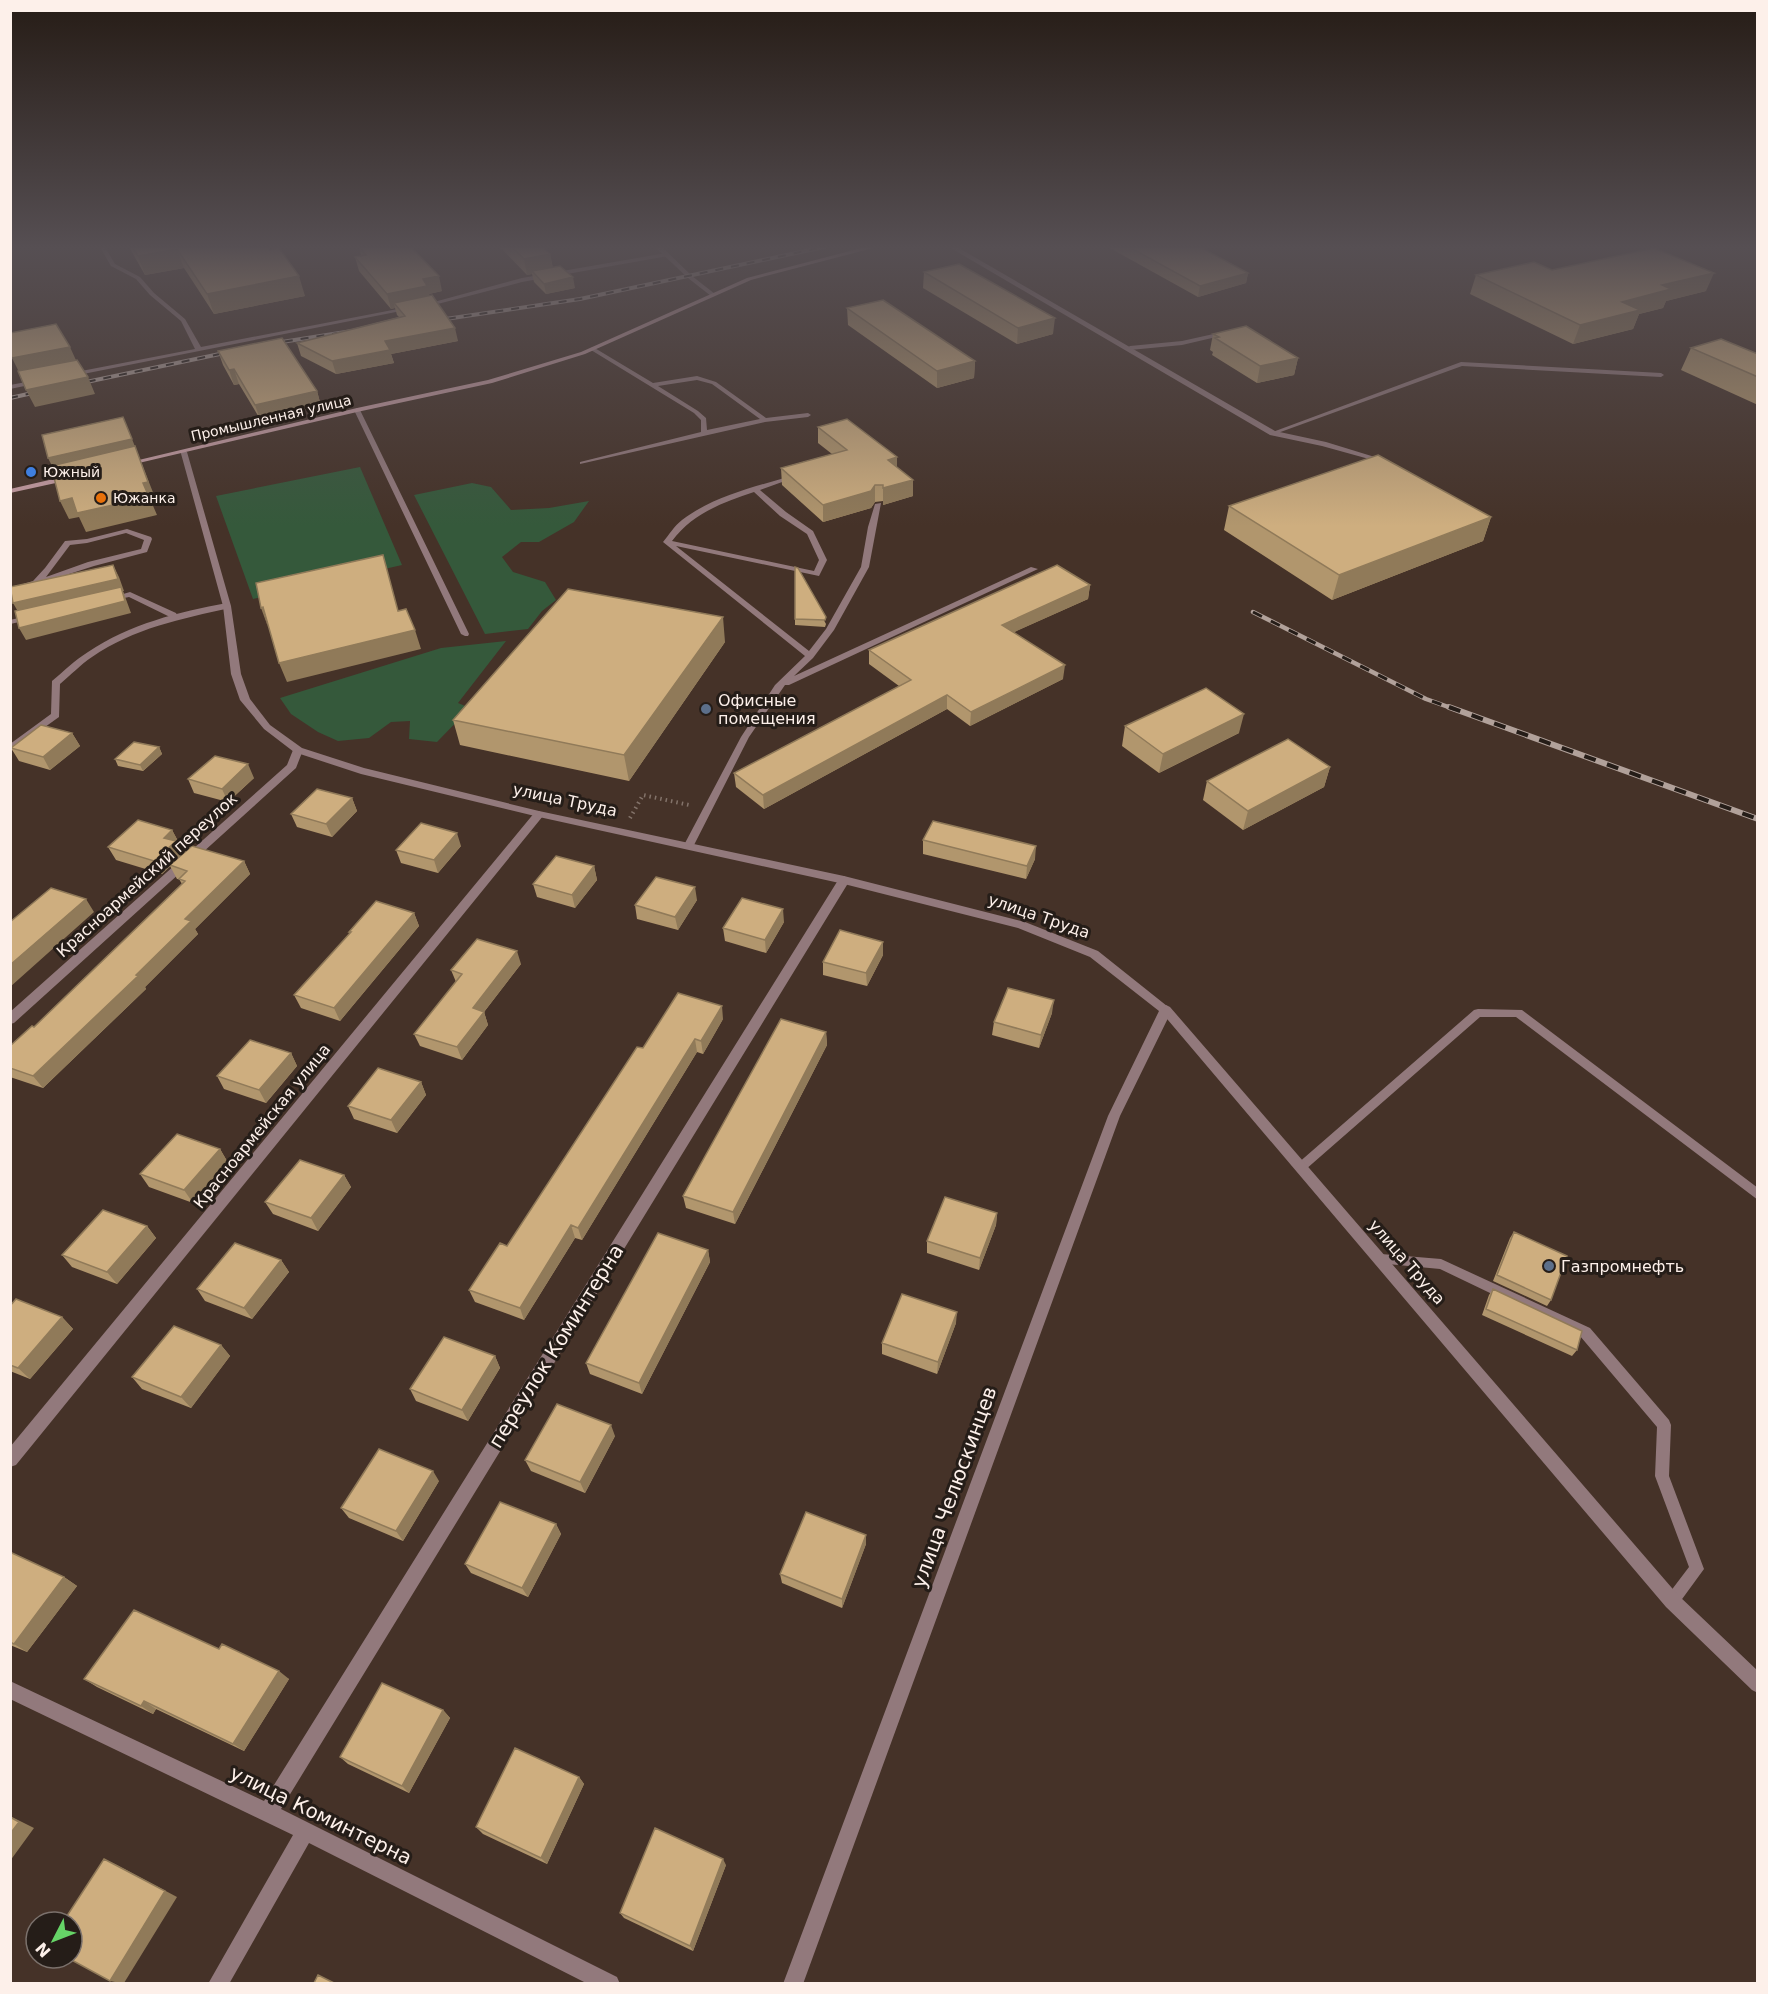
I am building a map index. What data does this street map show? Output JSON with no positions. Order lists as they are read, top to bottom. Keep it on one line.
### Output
{"streets":{"main road":["Промышленная улица"],"street":["улица Труда","Красноармейский переулок","Красноармейская улица","переулок Коминтерна","улица Челюскинцев","улица Коминтерна"]},"crossings":[["Промышленная улица","улица Труда"],["улица Труда","Красноармейский переулок"],["улица Труда","Красноармейская улица"],["улица Труда","переулок Коминтерна"],["улица Труда","улица Челюскинцев"],["переулок Коминтерна","улица Коминтерна"]],"places":["Южный","Южанка","Офисные помещения","Газпромнефть"],"north":"bottom left"}
